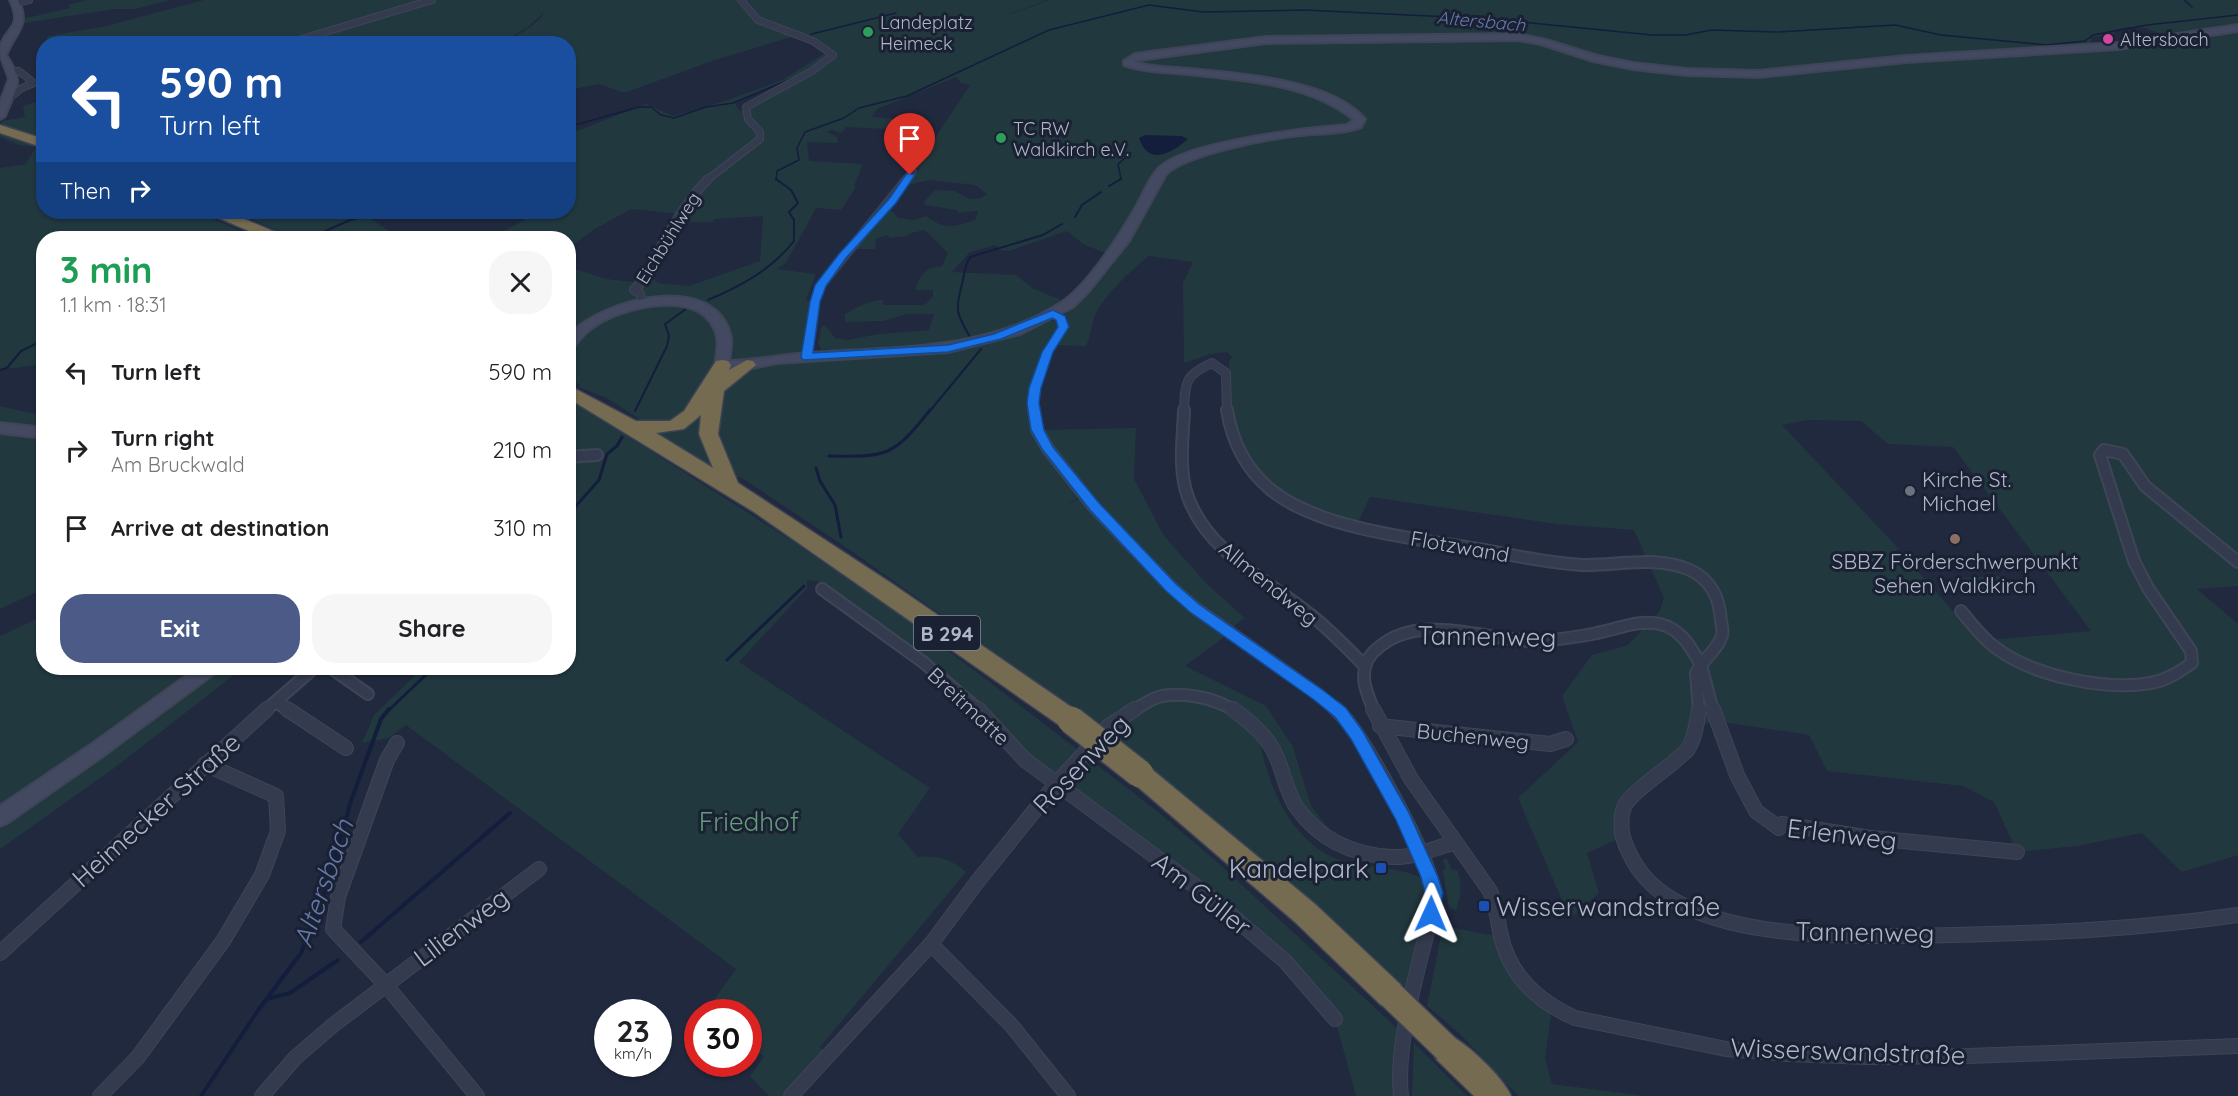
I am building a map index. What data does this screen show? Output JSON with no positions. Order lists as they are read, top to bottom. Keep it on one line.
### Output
{"streets":{"highway":["B 294"],"street":["Eichbühlweg","Flotzwand","Allmendweg","Tannenweg","Breitmatte","Buchenweg","Rosenweg","Heimecker Straße","Erlenweg","Am Güller","Lilienweg","Wisserswandstraße"]},"crossings":[["Flotzwand","Allmendweg"],["Flotzwand","Tannenweg"],["Flotzwand","Erlenweg"],["Allmendweg","Tannenweg"],["Tannenweg","Erlenweg"],["Breitmatte","Rosenweg"],["Breitmatte","Am Güller"],["Rosenweg","Am Güller"],["Rosenweg","Wisserswandstraße"]],"water":["Altersbach"],"parks":["Friedhof"],"places":{"other":["Landeplatz Heimeck","Altersbach","TC RW Waldkirch e.V.","Kirche St. Michael","SBBZ Förderschwerpunkt Sehen Waldkirch"],"transit":["Kandelpark","Wisserwandstraße"]},"page":{"turn":["590 m","Turn left"],"then":"Then","heading":["3 min","1.1 km · 18:31"],"list":[{"name":"Turn left","value":"590 m"},{"name":"Turn right","note":"Am Bruckwald","value":"210 m"},{"name":"Arrive at destination","value":"310 m"}],"buttons":["Exit","Share"],"speed":"23 km/h","limit":"30"}}
